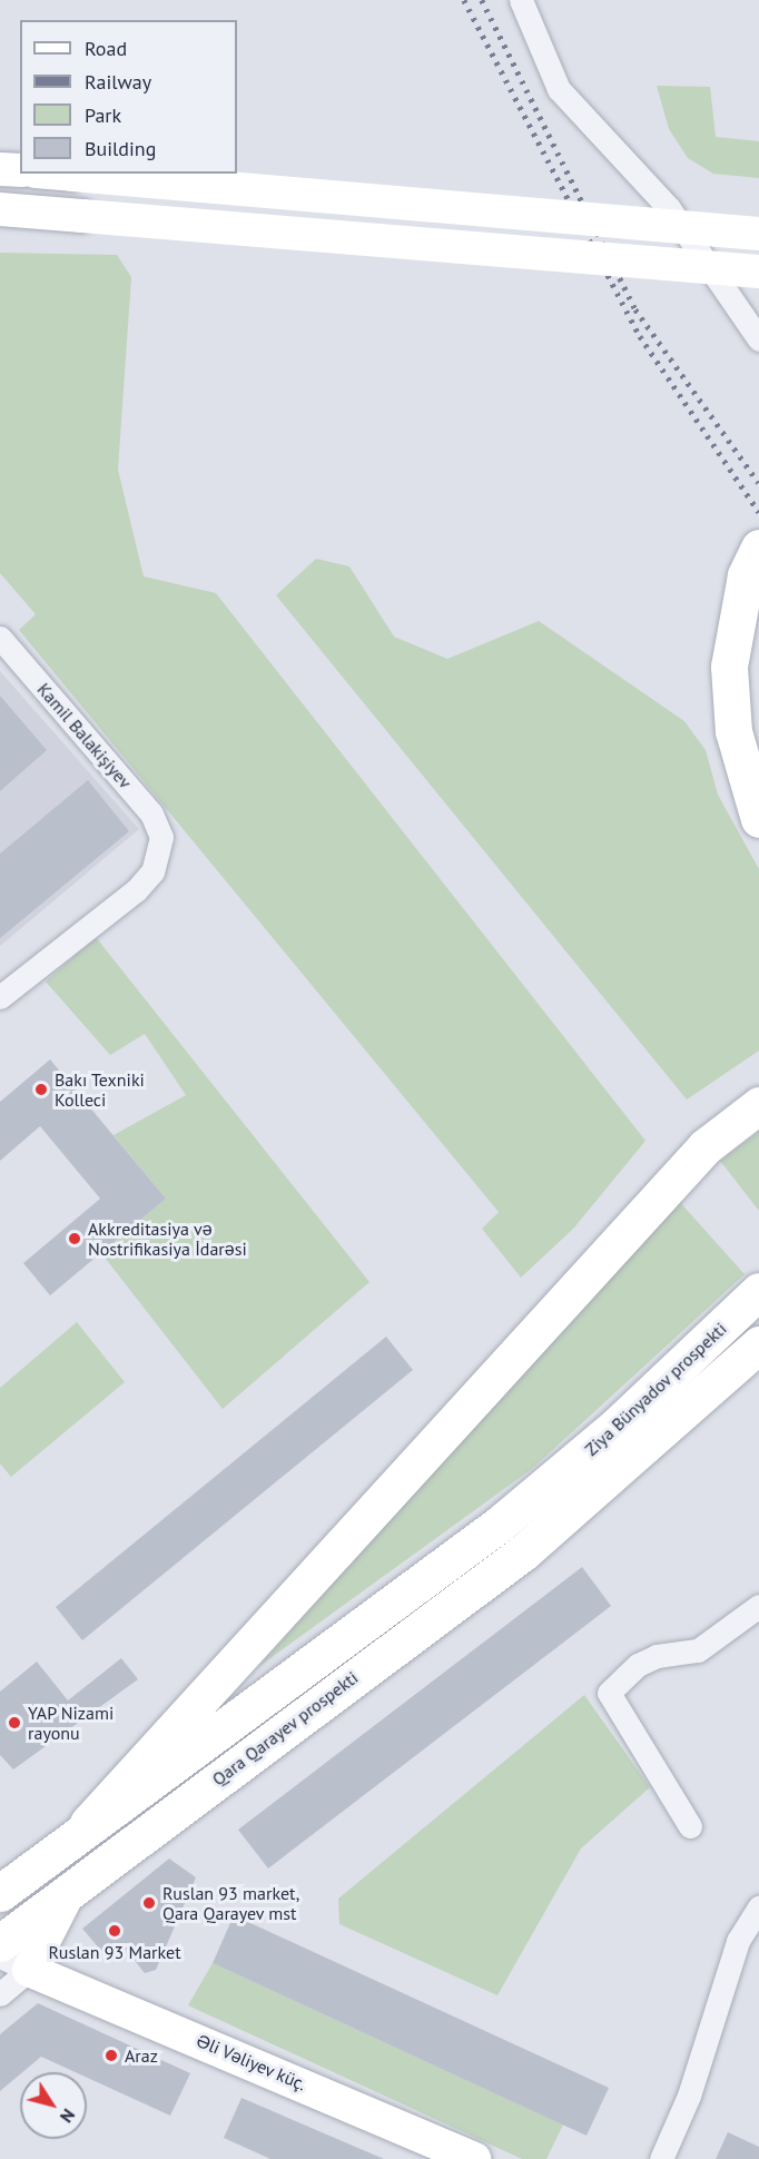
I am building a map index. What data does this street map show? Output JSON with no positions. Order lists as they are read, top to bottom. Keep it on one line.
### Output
{"streets":{"main road":["Ziya Bünyadov prospekti","Qara Qarayev prospekti","Əli Vəliyev küç."],"street":["Kamil Balakişiyev"]},"crossings":[["Ziya Bünyadov prospekti","Qara Qarayev prospekti"]],"places":["Bakı Texniki Kolleci","Akkreditasiya və Nostrifikasiya İdarəsi","YAP Nizami rayonu","Ruslan 93 market, Qara Qarayev mst","Ruslan 93 Market","Araz"],"legend":["Road","Railway","Park","Building"],"north":"bottom right"}
